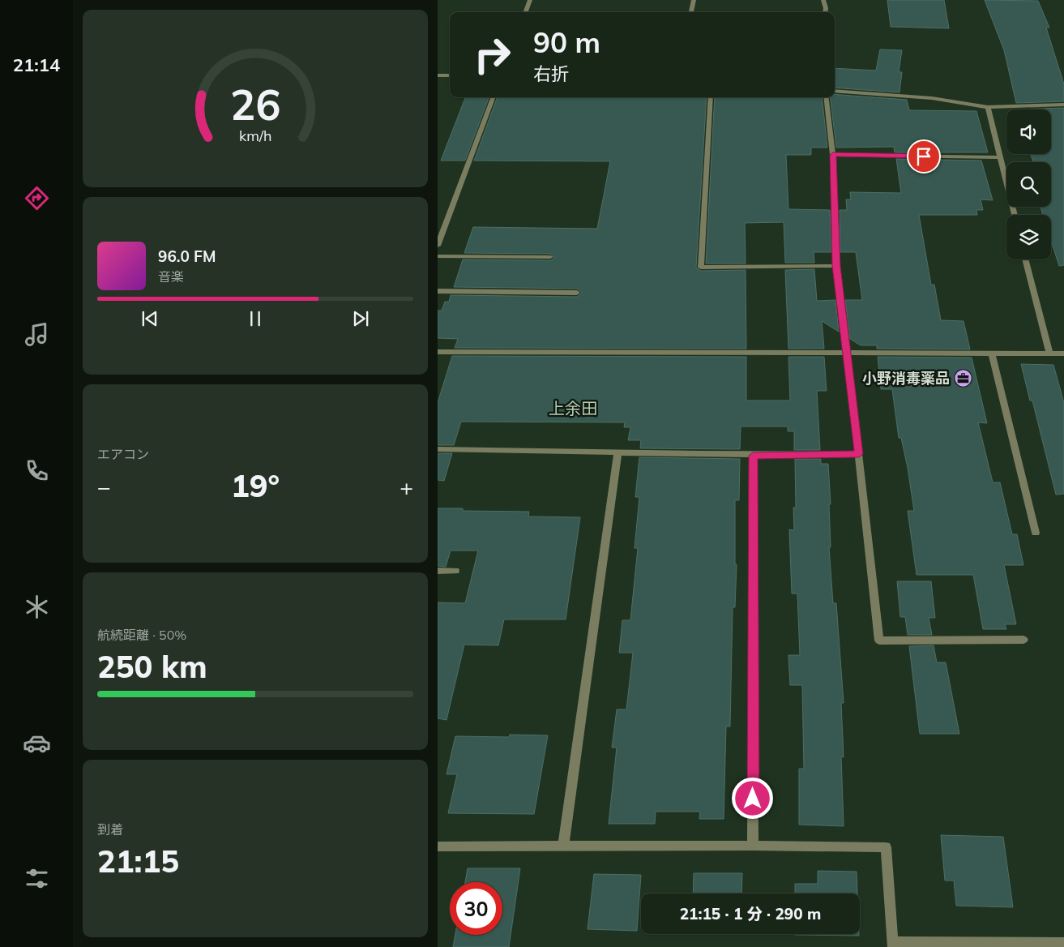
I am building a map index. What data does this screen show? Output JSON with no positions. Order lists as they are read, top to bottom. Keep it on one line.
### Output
{"districts":["上余田"],"places":{"office":["小野消毒薬品"]},"page":{"tabs":"21:14","turn":["90 m","右折"],"song":["96.0 FM","音楽"],"tile":["エアコン",["航続距離 · 50%","250 km"],["到着","21:15"]],"heat":["−","19°","+"],"limit":"30","trip":"21:15 · 1 分 · 290 m","gauge":["26","km/h"]}}
